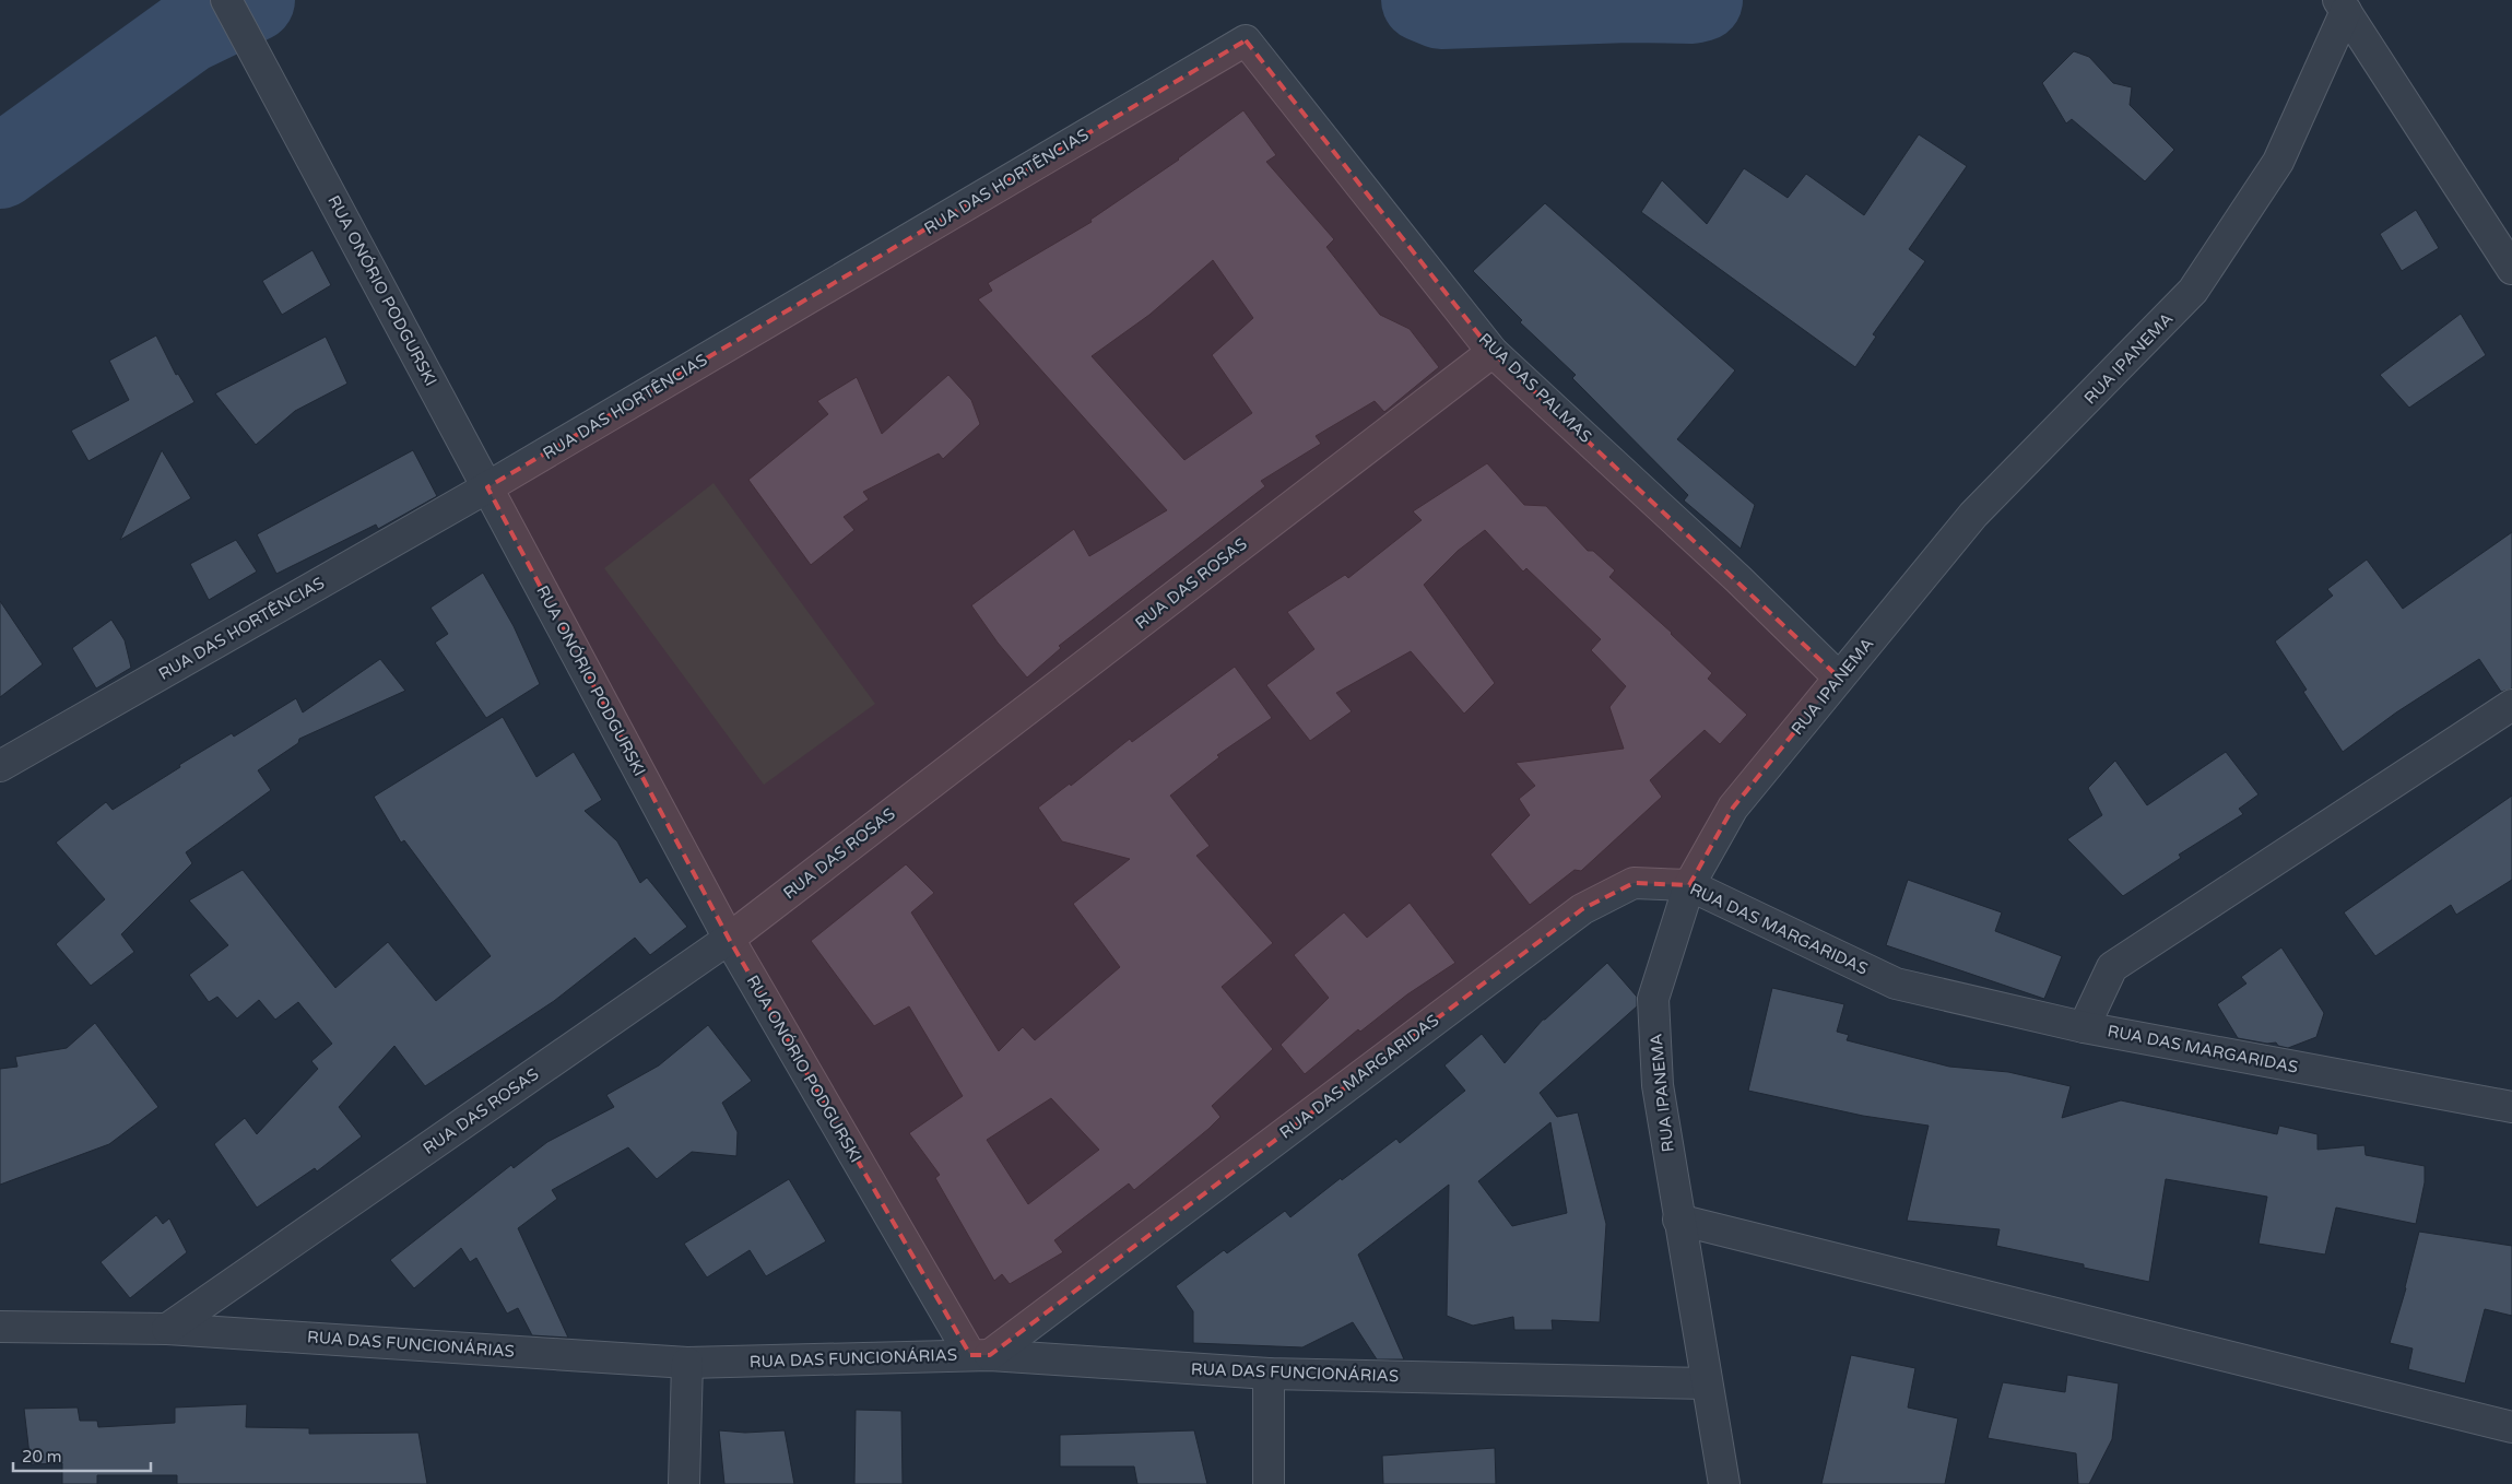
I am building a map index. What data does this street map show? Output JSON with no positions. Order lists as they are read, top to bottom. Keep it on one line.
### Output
{"streets":{"street":["RUA DAS HORTÊNCIAS","RUA ONÓRIO PODGURSKI","RUA IPANEMA","RUA DAS PALMAS","RUA DAS ROSAS","RUA DAS MARGARIDAS","RUA DAS FUNCIONÁRIAS"]},"crossings":[["RUA DAS HORTÊNCIAS","RUA ONÓRIO PODGURSKI"],["RUA DAS HORTÊNCIAS","RUA DAS PALMAS"],["RUA ONÓRIO PODGURSKI","RUA DAS ROSAS"],["RUA ONÓRIO PODGURSKI","RUA DAS MARGARIDAS"],["RUA ONÓRIO PODGURSKI","RUA DAS FUNCIONÁRIAS"],["RUA IPANEMA","RUA DAS PALMAS"],["RUA IPANEMA","RUA DAS MARGARIDAS"],["RUA IPANEMA","RUA DAS FUNCIONÁRIAS"],["RUA DAS PALMAS","RUA DAS ROSAS"],["RUA DAS ROSAS","RUA DAS FUNCIONÁRIAS"],["RUA DAS MARGARIDAS","RUA DAS FUNCIONÁRIAS"]],"scale_bar":"20 m"}
